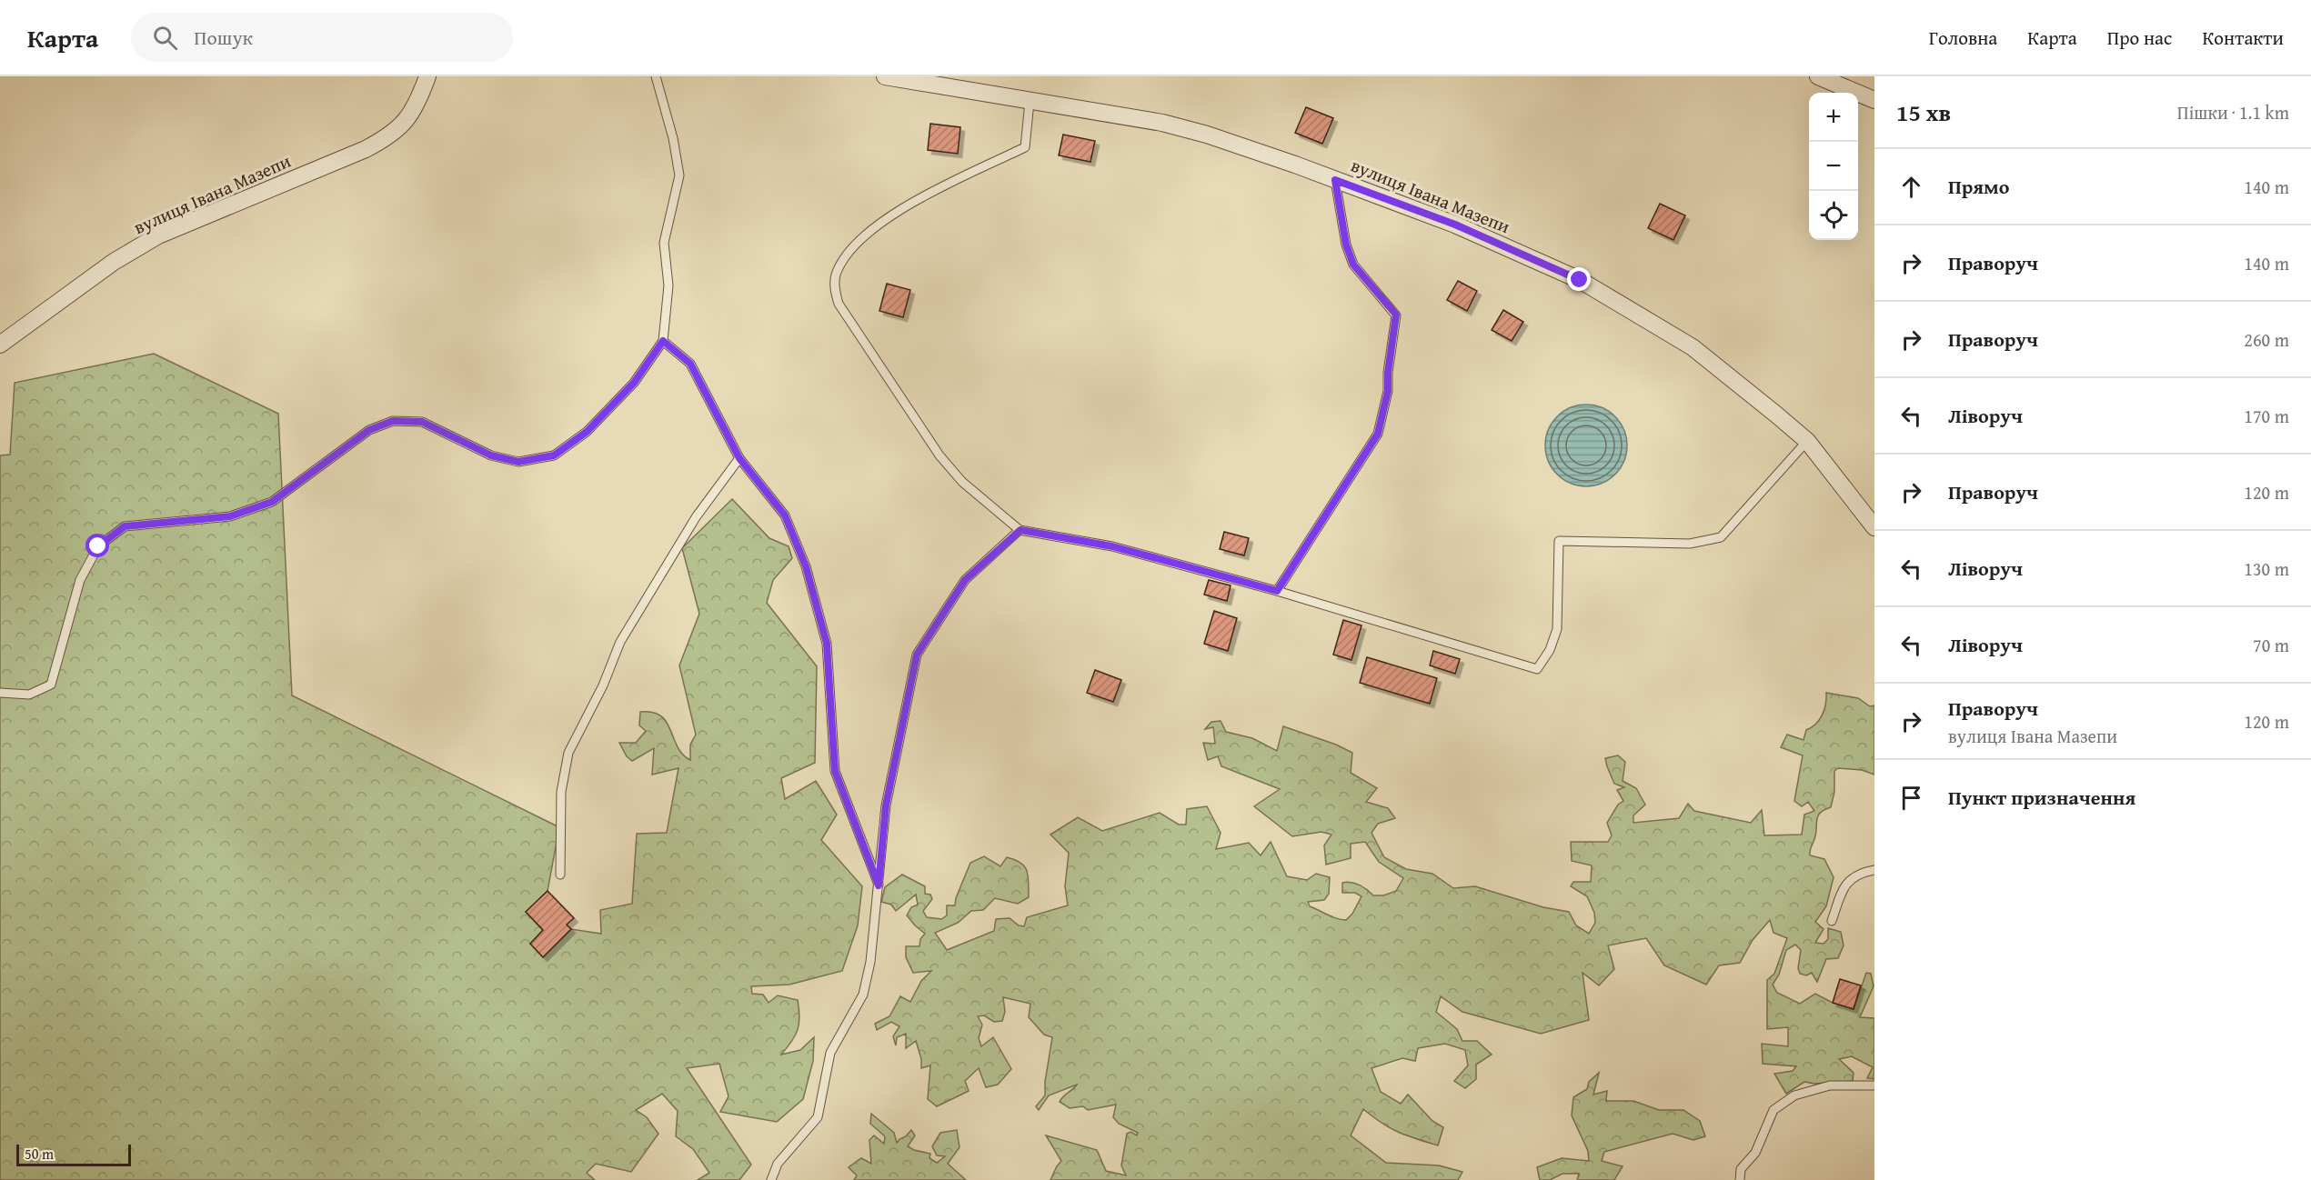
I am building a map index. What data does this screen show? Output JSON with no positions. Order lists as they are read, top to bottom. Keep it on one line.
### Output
{"streets":{"street":["вулиця Івана Мазепи"]},"scale_bar":"50 m","page":{"header":"Карта","search":"Пошук","nav":["Головна","Карта","Про нас","Контакти"],"heading":["15 хв","Пішки · 1.1 km"],"map_buttons":["+","−"],"list":[["Прямо","140 m"],["Праворуч","140 m"],["Праворуч","260 m"],["Ліворуч","170 m"],["Праворуч","120 m"],["Ліворуч","130 m"],["Ліворуч","70 m"],["Праворуч","вулиця Івана Мазепи","120 m"],"Пункт призначення"],"scale":"50 m"}}
